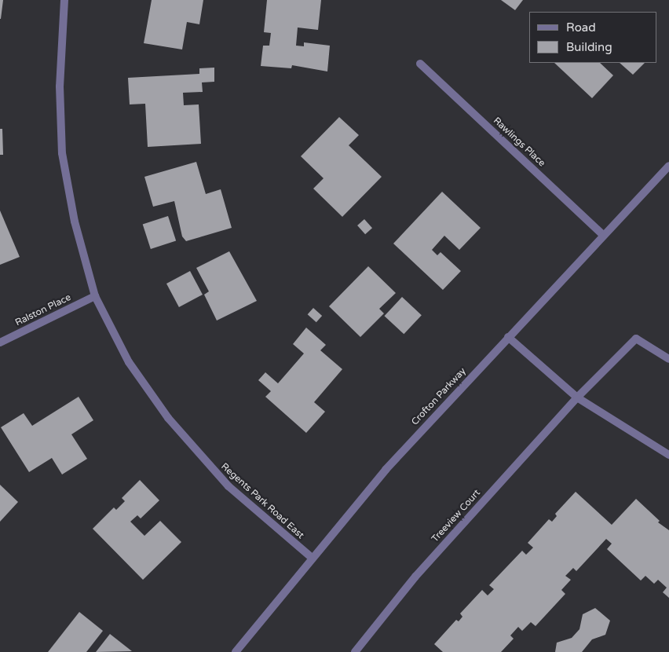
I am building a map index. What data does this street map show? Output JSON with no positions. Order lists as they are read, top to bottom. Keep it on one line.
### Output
{"streets":{"street":["Rawlings Place","Ralston Place","Crofton Parkway","Regents Park Road East","Treeview Court"]},"crossings":[["Rawlings Place","Crofton Parkway"],["Ralston Place","Regents Park Road East"],["Crofton Parkway","Regents Park Road East"]],"legend":["Road","Building"]}
